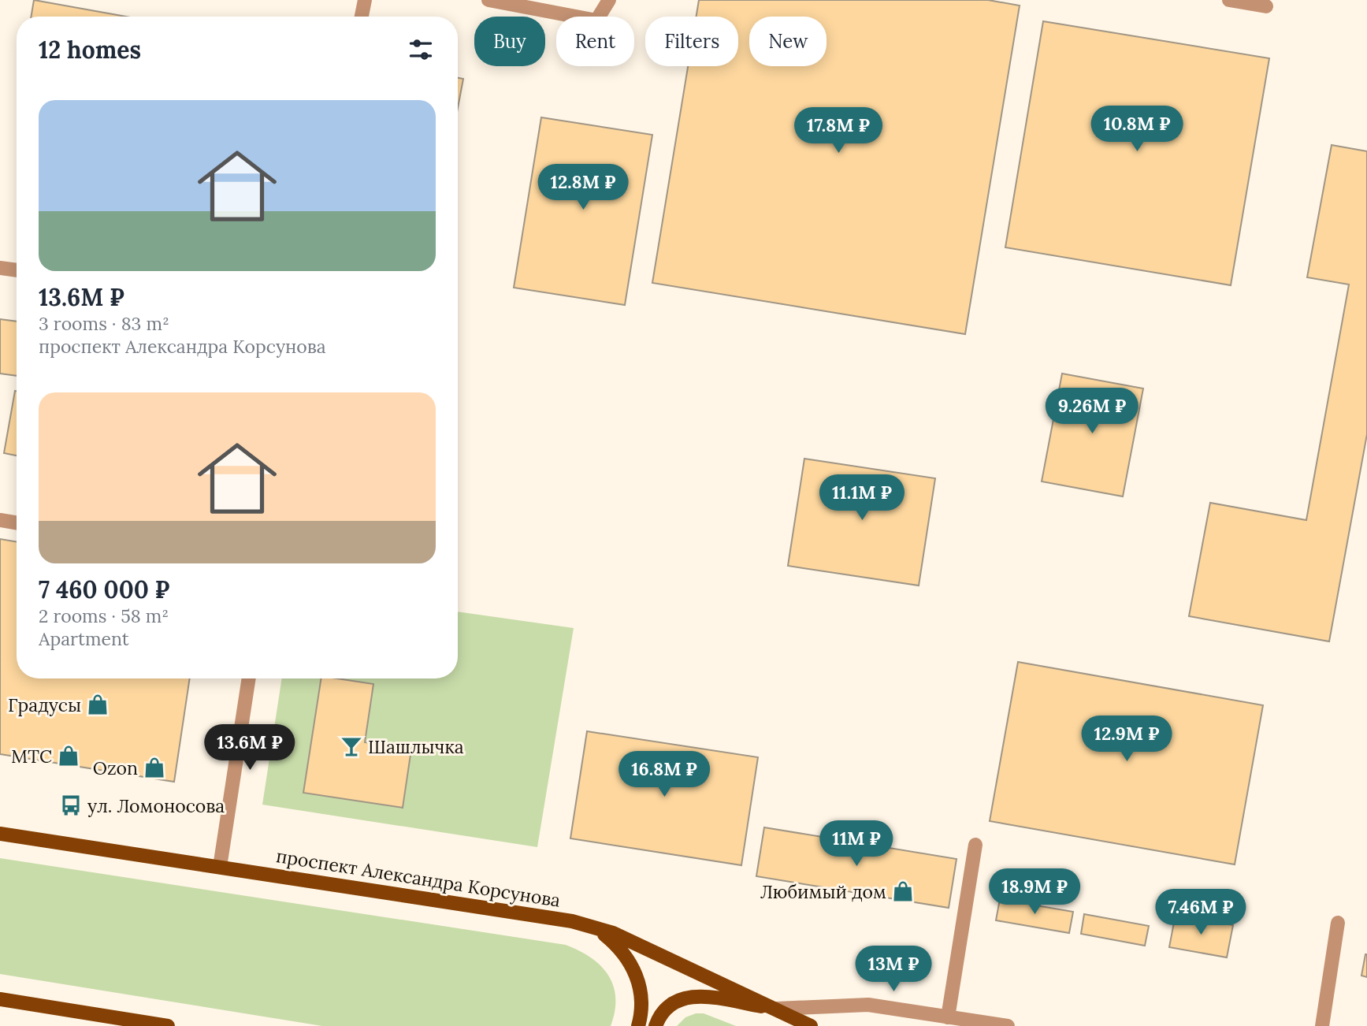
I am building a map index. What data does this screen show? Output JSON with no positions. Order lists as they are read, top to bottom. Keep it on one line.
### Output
{"streets":{"main road":["проспект Александра Корсунова"]},"places":{"shop":["Градусы","МТС","Ozon","Любимый дом"],"bar":["Шашлычка"],"bus stop":["ул. Ломоносова"]},"page":{"chip":["Buy","Rent","Filters","New"],"heading":"12 homes","list":[{"name":"13.6M ₽","note":"3 rooms · 83 m² · проспект Александра Корсунова"},{"name":"7 460 000 ₽","note":"2 rooms · 58 m² · Apartment"}],"price":["10.8M ₽","17.8M ₽","12.8M ₽","9.26M ₽","11.1M ₽","12.9M ₽","13.6M ₽","16.8M ₽","11M ₽","18.9M ₽","7.46M ₽","13M ₽"]}}
